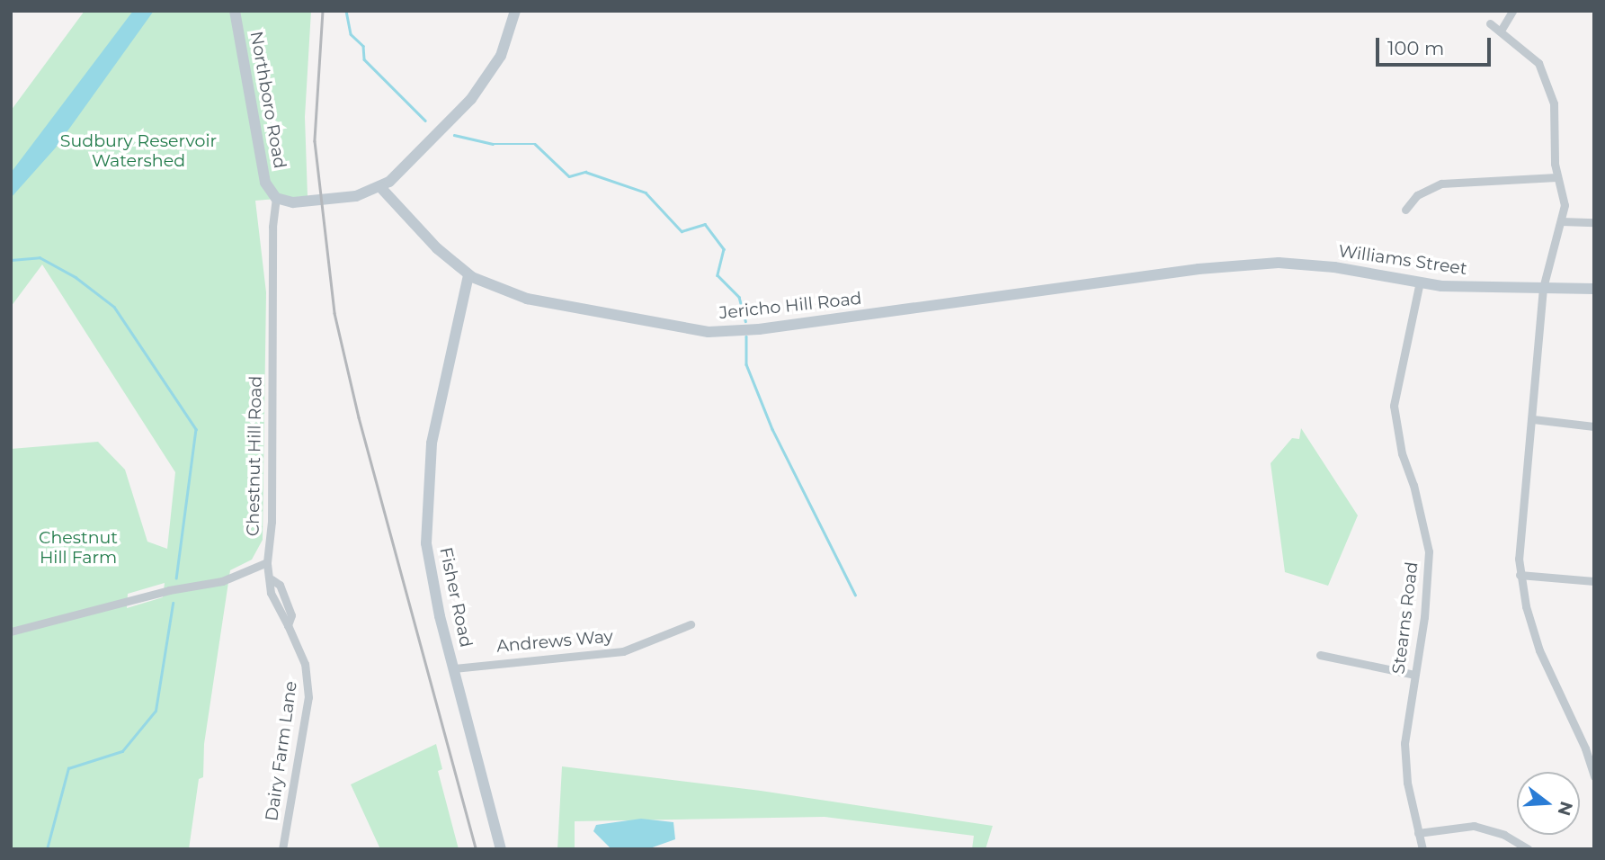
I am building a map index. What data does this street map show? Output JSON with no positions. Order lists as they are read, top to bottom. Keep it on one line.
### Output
{"streets":{"street":["Northboro Road","Williams Street","Jericho Hill Road","Chestnut Hill Road","Fisher Road","Stearns Road","Andrews Way","Dairy Farm Lane"]},"crossings":[["Northboro Road","Chestnut Hill Road"],["Williams Street","Jericho Hill Road"],["Williams Street","Stearns Road"],["Jericho Hill Road","Fisher Road"],["Chestnut Hill Road","Dairy Farm Lane"],["Fisher Road","Andrews Way"]],"parks":["Sudbury Reservoir Watershed","Chestnut Hill Farm"],"scale_bar":"100 m","north":"right"}
